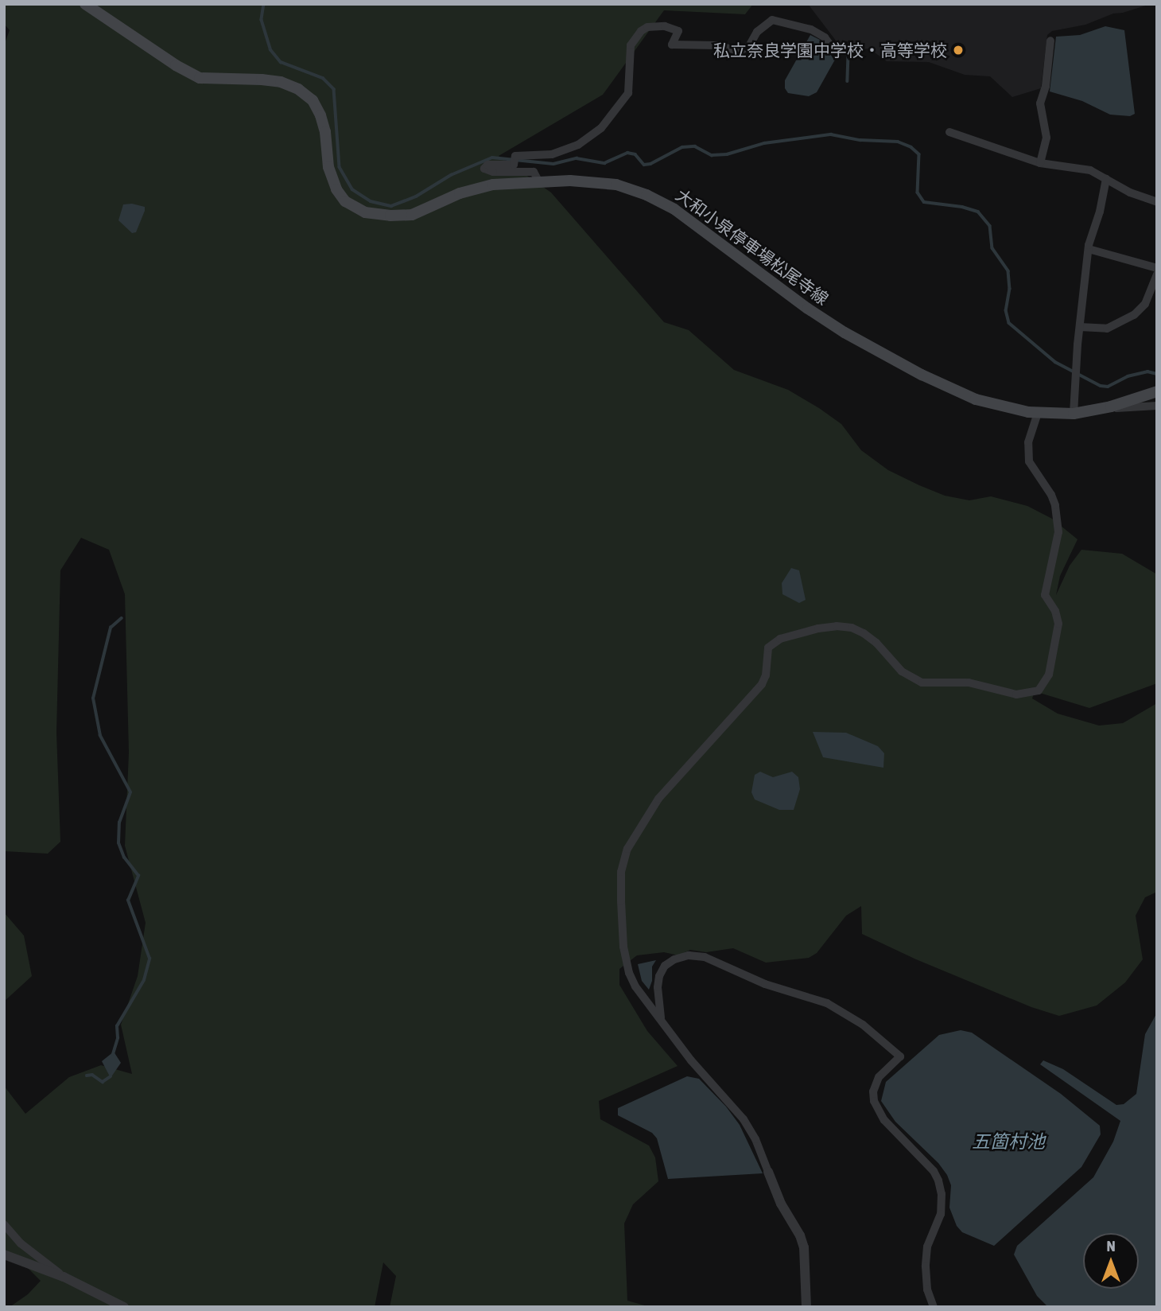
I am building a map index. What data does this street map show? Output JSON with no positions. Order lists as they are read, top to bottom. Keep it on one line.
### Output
{"streets":{"main road":["大和小泉停車場松尾寺線"]},"water":["五箇村池"],"places":["私立奈良学園中学校・高等学校"],"north":"top"}
